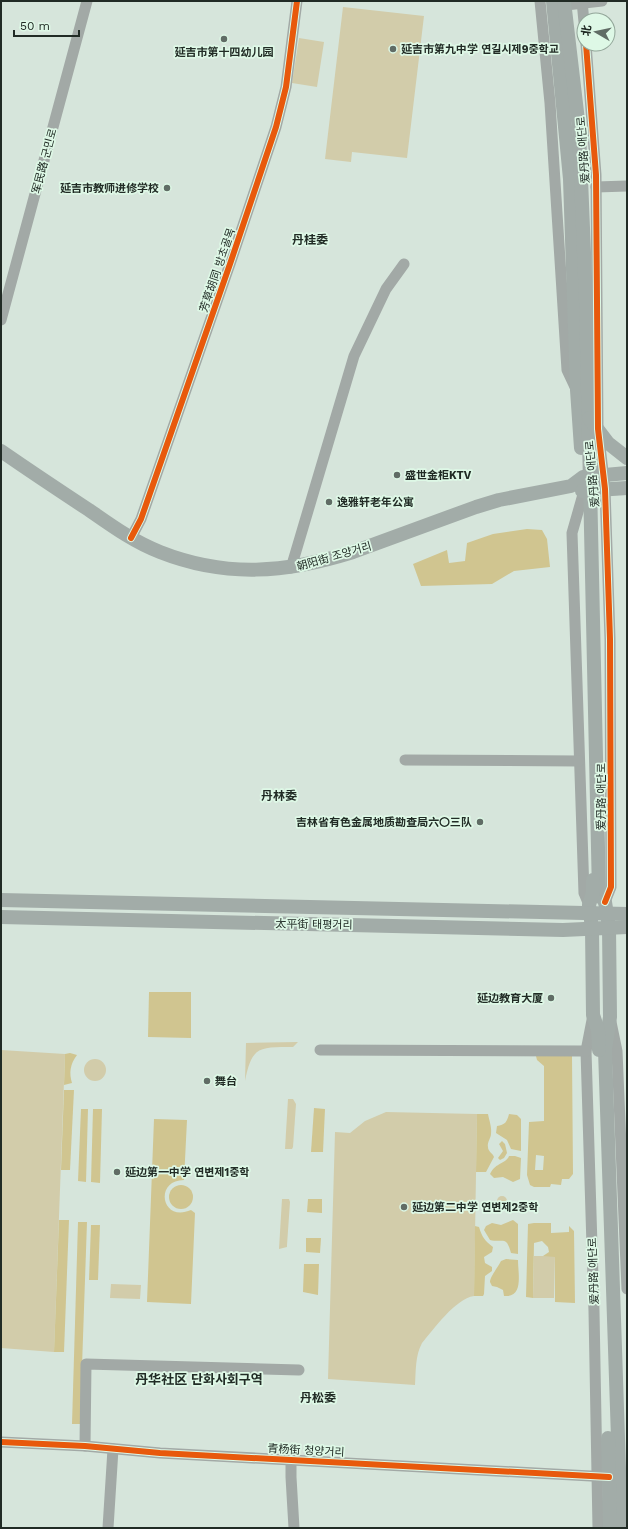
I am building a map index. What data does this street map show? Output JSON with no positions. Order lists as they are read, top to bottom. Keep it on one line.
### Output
{"streets":{"main road":["爱丹路 애단로","朝阳街 조양거리","太平街 태평거리"],"street":["军民路 군민로","芳草胡同 방초골목","青杨街 청양거리"]},"crossings":[["爱丹路 애단로","朝阳街 조양거리"],["爱丹路 애단로","太平街 태평거리"],["爱丹路 애단로","青杨街 청양거리"],["芳草胡同 방초골목","朝阳街 조양거리"]],"districts":["丹桂委","丹林委","丹华社区 단화사회구역","丹松委"],"places":["延吉市第十四幼儿园","延吉市第九中学 연길시제9중학교","延吉市教师进修学校","盛世金柜KTV","逸雅轩老年公寓","吉林省有色金属地质勘查局六〇三队","延边教育大厦","舞台","延边第一中学 연변제1중학","延边第二中学 연변제2중학"],"scale_bar":"50 m","north":"left"}
